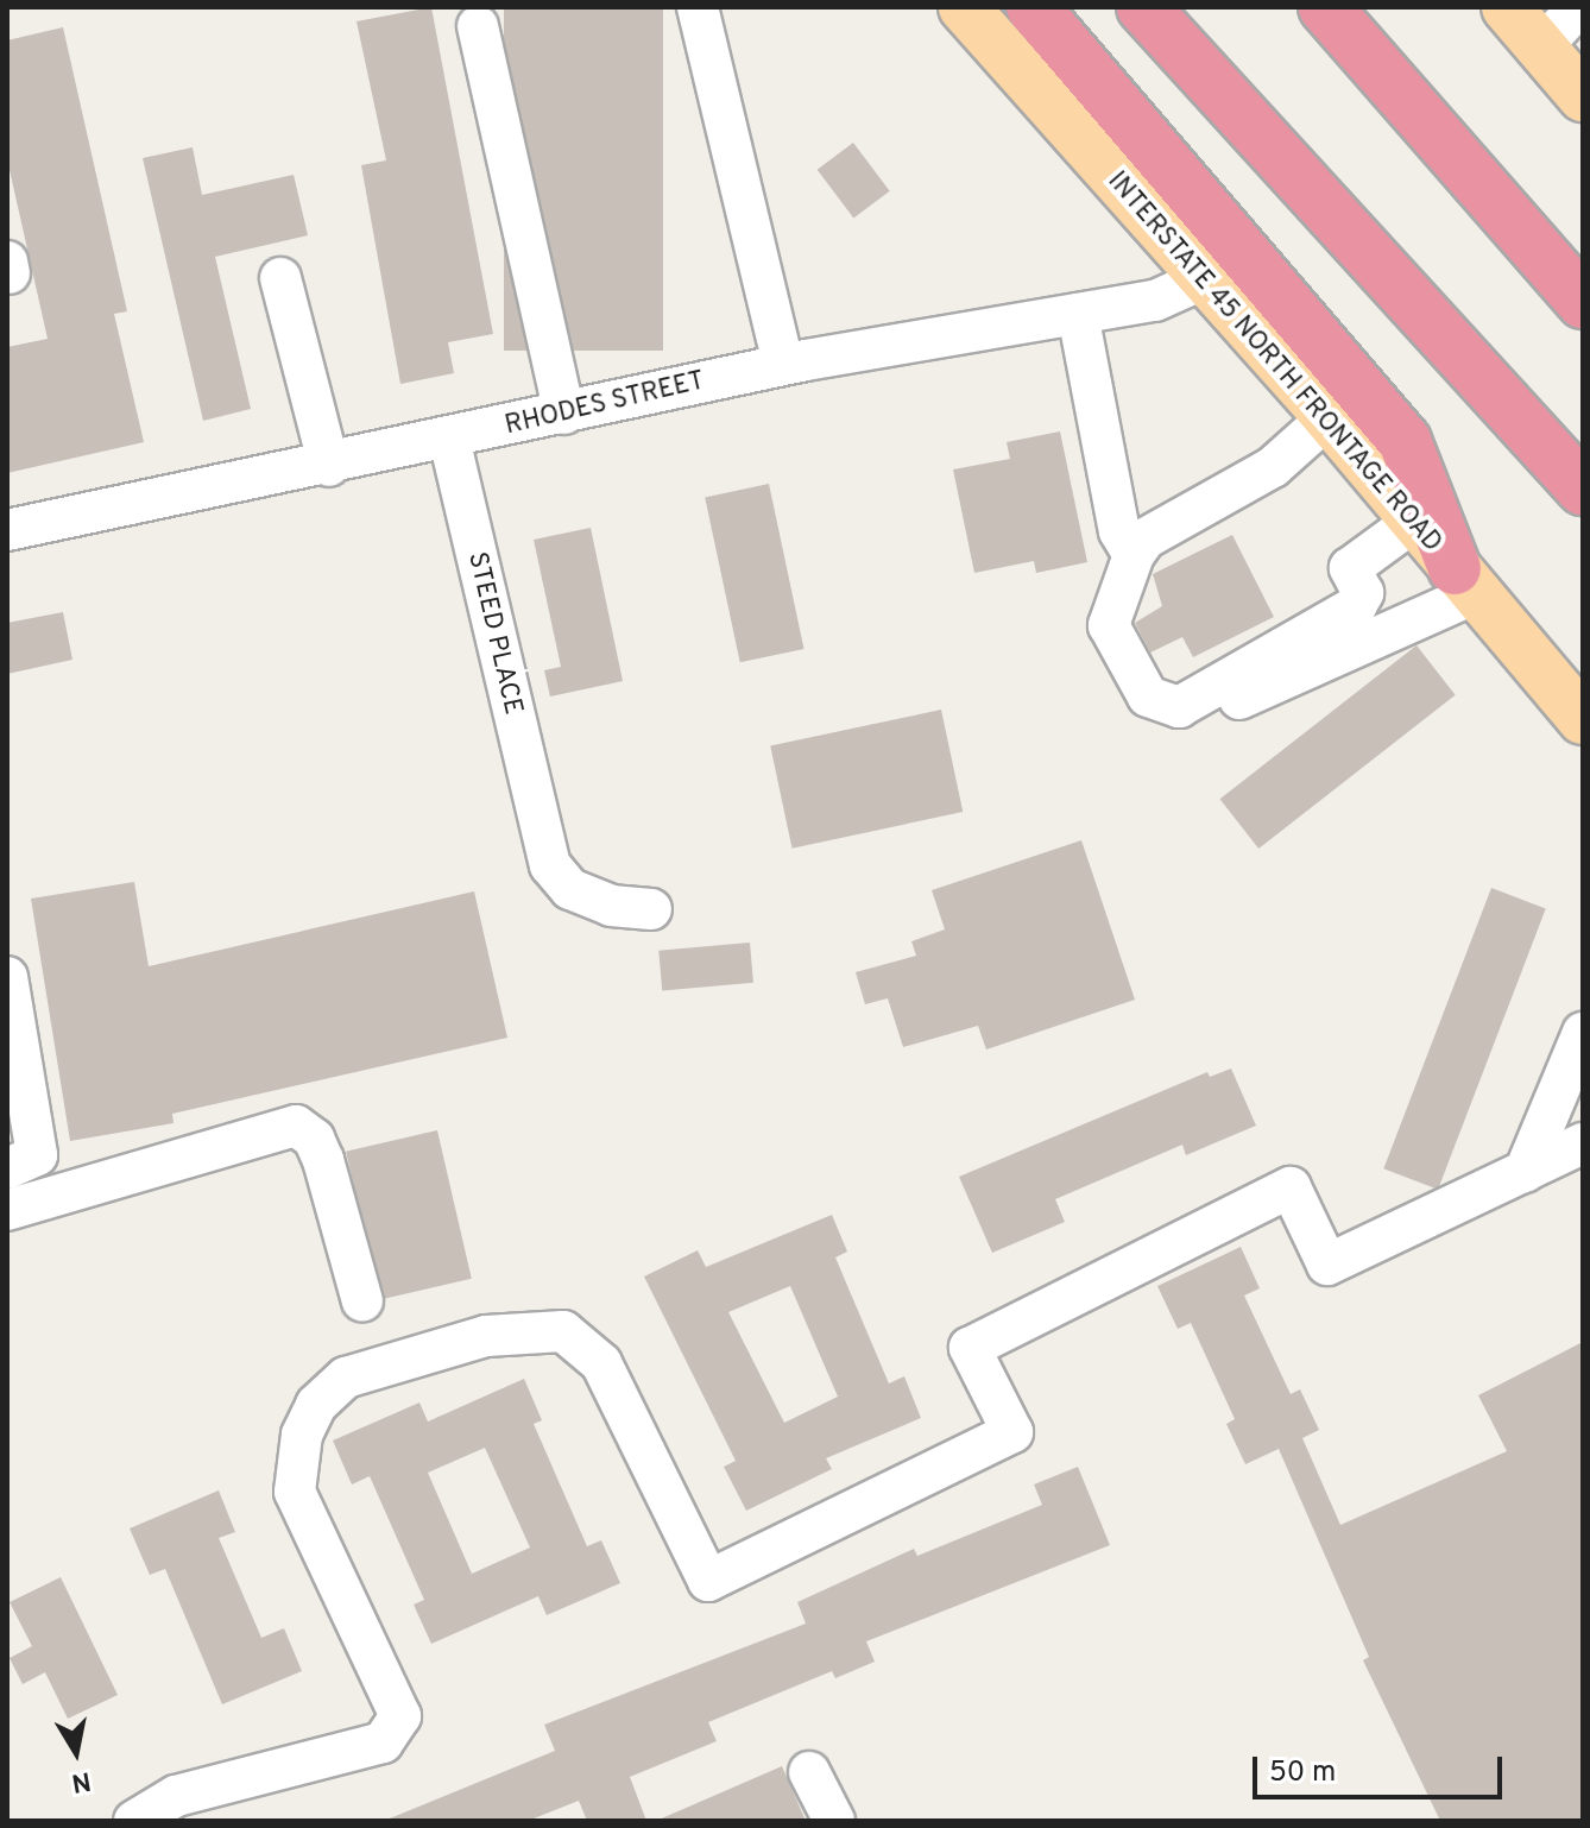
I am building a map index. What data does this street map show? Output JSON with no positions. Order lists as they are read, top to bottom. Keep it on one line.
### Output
{"streets":{"main road":["INTERSTATE 45 NORTH FRONTAGE ROAD"],"street":["RHODES STREET","STEED PLACE"]},"crossings":[["INTERSTATE 45 NORTH FRONTAGE ROAD","RHODES STREET"],["RHODES STREET","STEED PLACE"]],"scale_bar":"50 m","north":"bottom"}
